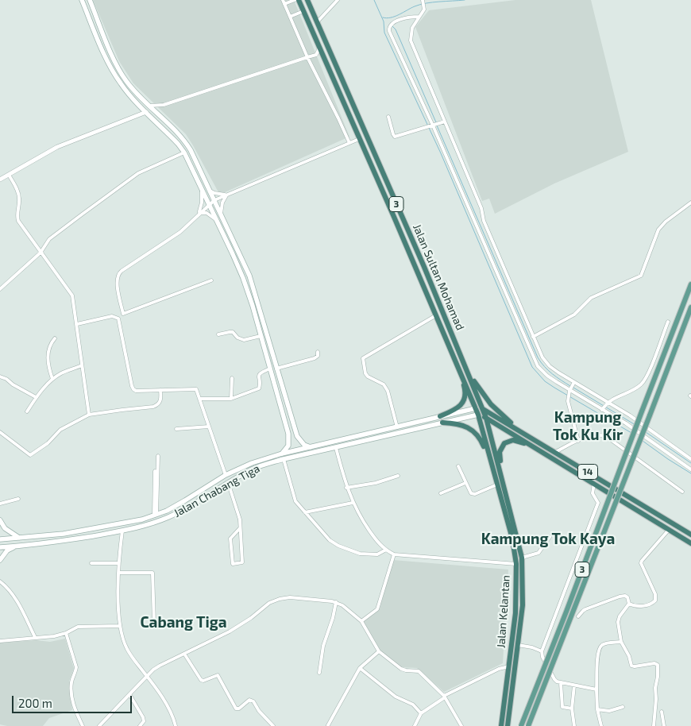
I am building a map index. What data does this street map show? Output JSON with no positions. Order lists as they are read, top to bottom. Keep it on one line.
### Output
{"streets":{"highway":["3","Jalan Sultan Mohamad","14","Jalan Kelantan"],"main road":["Jalan Chabang Tiga"]},"crossings":[["Jalan Sultan Mohamad","14"],["Jalan Sultan Mohamad","Jalan Chabang Tiga"],["Jalan Sultan Mohamad","Jalan Kelantan"],["14","Jalan Chabang Tiga"],["14","Jalan Kelantan"],["Jalan Chabang Tiga","Jalan Kelantan"]],"districts":["Kampung Tok Ku Kir","Kampung Tok Kaya","Cabang Tiga"],"scale_bar":"200 m"}
